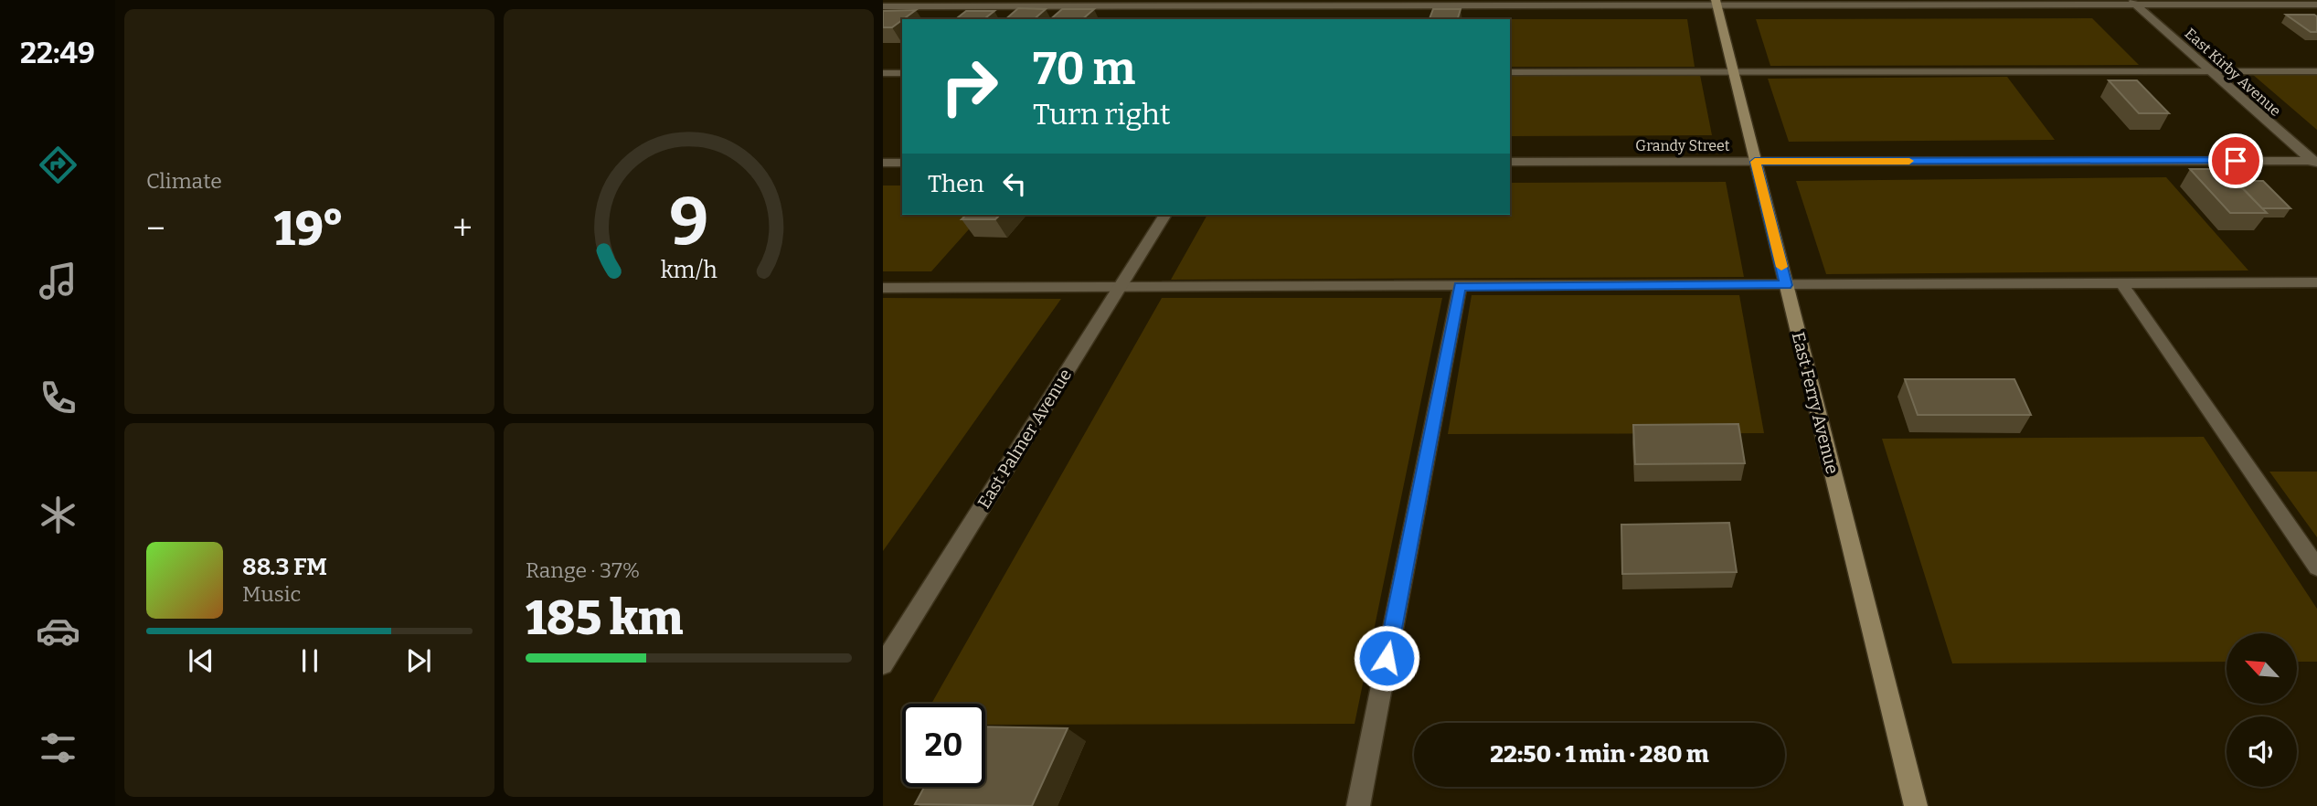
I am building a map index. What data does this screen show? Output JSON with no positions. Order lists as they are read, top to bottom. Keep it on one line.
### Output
{"streets":{"street":["East Kirby Avenue","Grandy Street","East Ferry Avenue","East Palmer Avenue"]},"crossings":[["East Kirby Avenue","Grandy Street"],["Grandy Street","East Ferry Avenue"]],"north":"top left","page":{"tabs":"22:49","tile":["Climate",["Range · 37%","185 km"]],"turn":["70 m","Turn right"],"then":"Then","heat":["−","19°","+"],"song":["88.3 FM","Music"],"limit":"20","trip":"22:50 · 1 min · 280 m","gauge":["9","km/h"]}}
